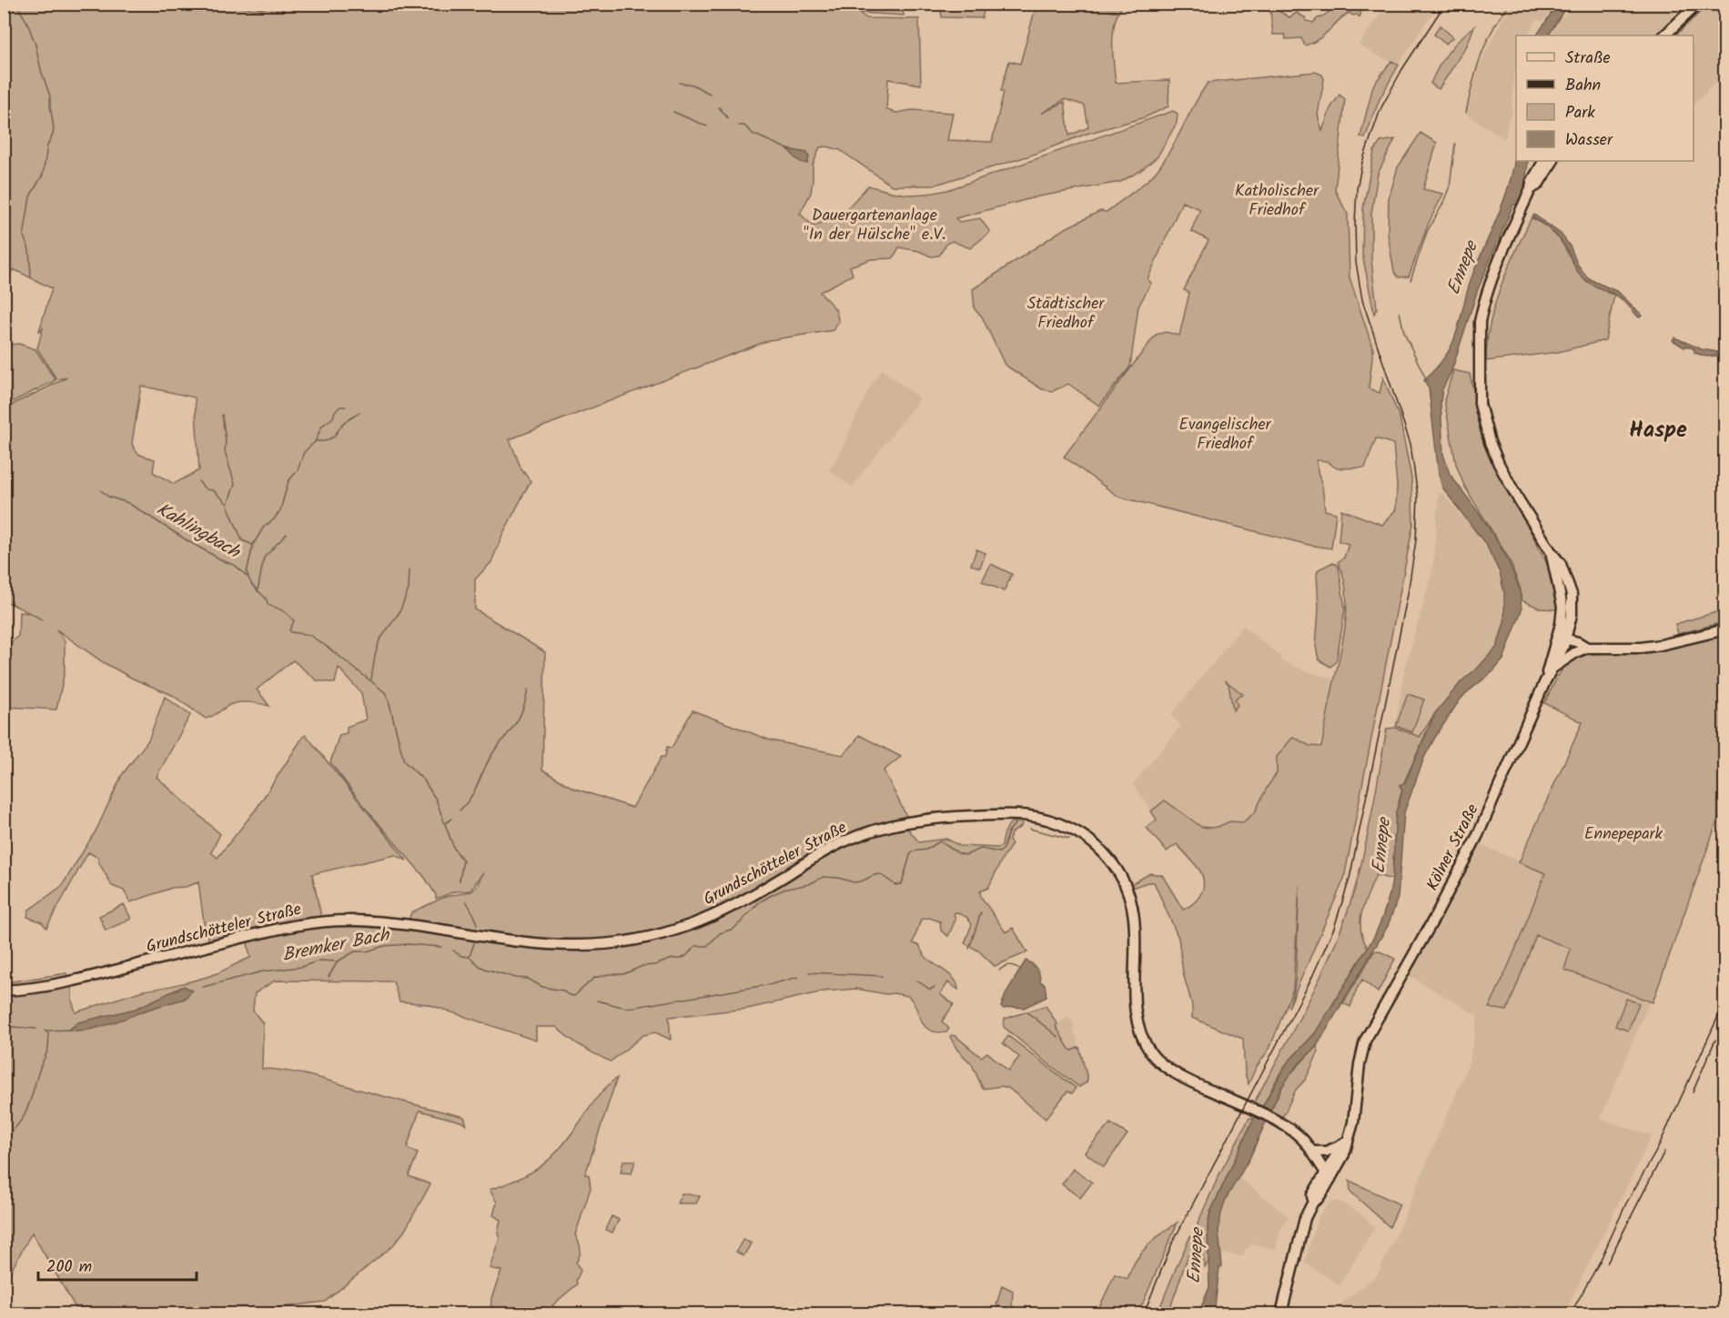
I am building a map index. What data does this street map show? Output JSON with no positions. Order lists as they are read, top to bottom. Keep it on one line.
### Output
{"streets":{"main road":["Kölner Straße","Grundschötteler Straße"]},"crossings":[["Kölner Straße","Grundschötteler Straße"]],"districts":["Haspe"],"water":["Ennepe","Kahlingbach","Bremker Bach"],"parks":["Katholischer Friedhof","Dauergartenanlage \"In der Hülsche\" e.V.","Städtischer Friedhof","Evangelischer Friedhof","Ennepepark"],"legend":["Straße","Bahn","Park","Wasser"],"scale_bar":"200 m"}
